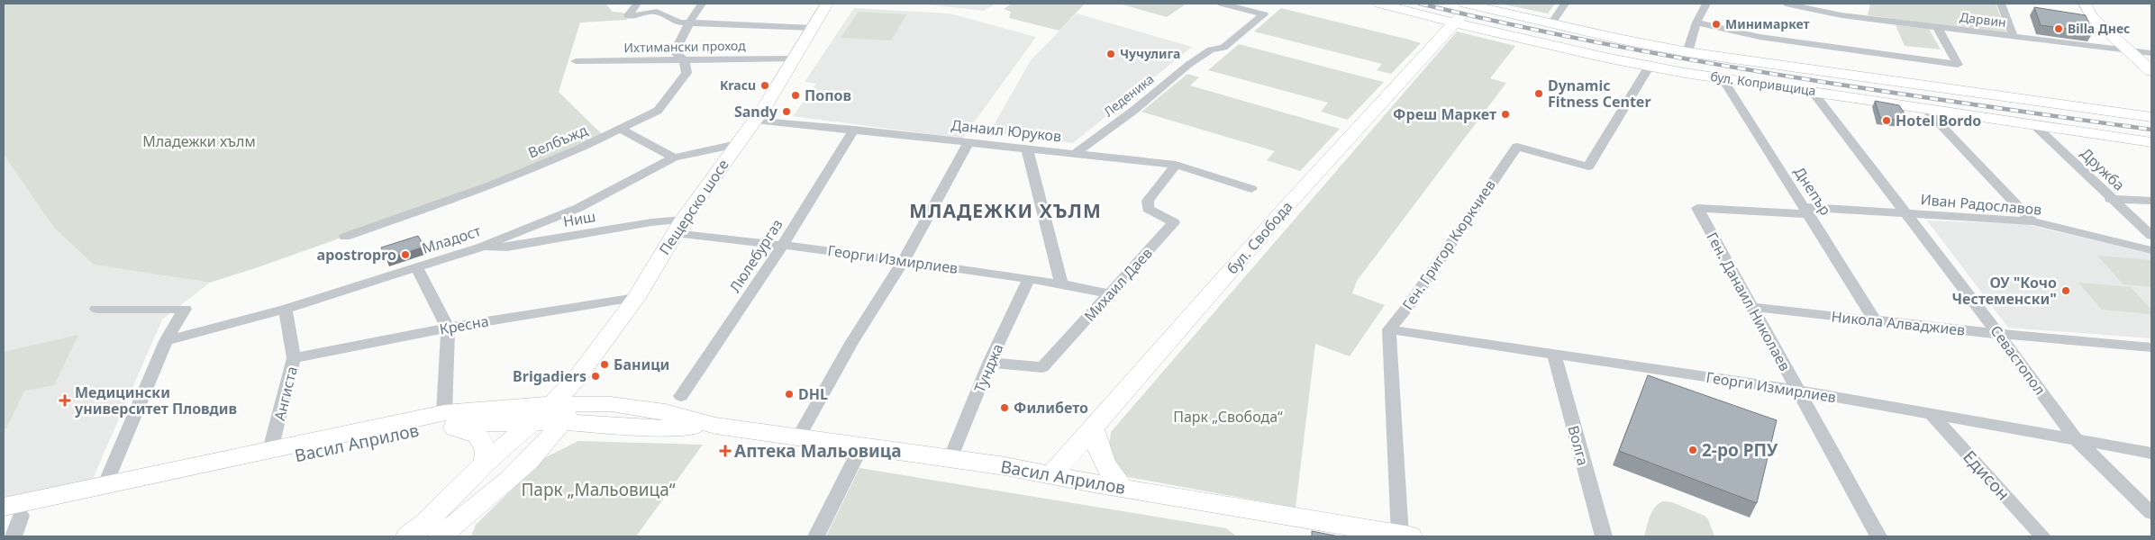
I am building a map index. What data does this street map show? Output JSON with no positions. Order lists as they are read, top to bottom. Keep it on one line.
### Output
{"streets":{"main road":["бул. Копривщица","Пещерско шосе","бул. Свобода","Васил Априлов"],"street":["Дарвин","Ихтимански проход","Леденика","Данаил Юруков","Велбъжд","Дружба","Днепър","Иван Радославов","Ниш","Младост","Ген. Григор Кюркчиев","Люлебургаз","Георги Измирлиев","Михаил Даев","Ген. Данаил Николаев","Никола Алваджиев","Кресна","Севастопол","Тунджа","Ангиста","Волга","Едисон"]},"crossings":[["Ихтимански проход","Велбъжд"],["Ихтимански проход","Пещерско шосе"],["бул. Копривщица","Дружба"],["бул. Копривщица","Днепър"],["бул. Копривщица","бул. Свобода"],["бул. Копривщица","Ген. Григор Кюркчиев"],["бул. Копривщица","Севастопол"],["Леденика","Данаил Юруков"],["Данаил Юруков","Пещерско шосе"],["Данаил Юруков","Люлебургаз"],["Данаил Юруков","Михаил Даев"],["Днепър","Иван Радославов"],["Днепър","Никола Алваджиев"],["Иван Радославов","Ген. Данаил Николаев"],["Иван Радославов","Севастопол"],["Пещерско шосе","Ниш"],["Пещерско шосе","Младост"],["Пещерско шосе","Георги Измирлиев"],["Пещерско шосе","Кресна"],["Пещерско шосе","Васил Априлов"],["Ниш","Младост"],["Ниш","Георги Измирлиев"],["бул. Свобода","Васил Априлов"],["Младост","Ангиста"],["Ген. Григор Кюркчиев","Георги Измирлиев"],["Люлебургаз","Георги Измирлиев"],["Георги Измирлиев","Михаил Даев"],["Георги Измирлиев","Ген. Данаил Николаев"],["Георги Измирлиев","Севастопол"],["Георги Измирлиев","Тунджа"],["Георги Измирлиев","Волга"],["Георги Измирлиев","Едисон"],["Михаил Даев","Тунджа"],["Ген. Данаил Николаев","Никола Алваджиев"],["Никола Алваджиев","Севастопол"],["Кресна","Ангиста"],["Тунджа","Васил Априлов"],["Ангиста","Васил Априлов"]],"districts":["МЛАДЕЖКИ ХЪЛМ"],"parks":["Младежки хълм","Парк „Свобода“","Парк „Мальовица“"],"places":{"other":["Минимаркет","Billa Днес","Чучулига","Kracu","Dynamic Fitness Center","Попов","Sandy","Фреш Маркет","Hotel Bordo","apostropro","ОУ \"Кочо Честеменски\"","Баници","Brigadiers","DHL","Филибето","2-ро РПУ"],"health":["Медицински университет Пловдив","Аптека Мальовица"]}}
